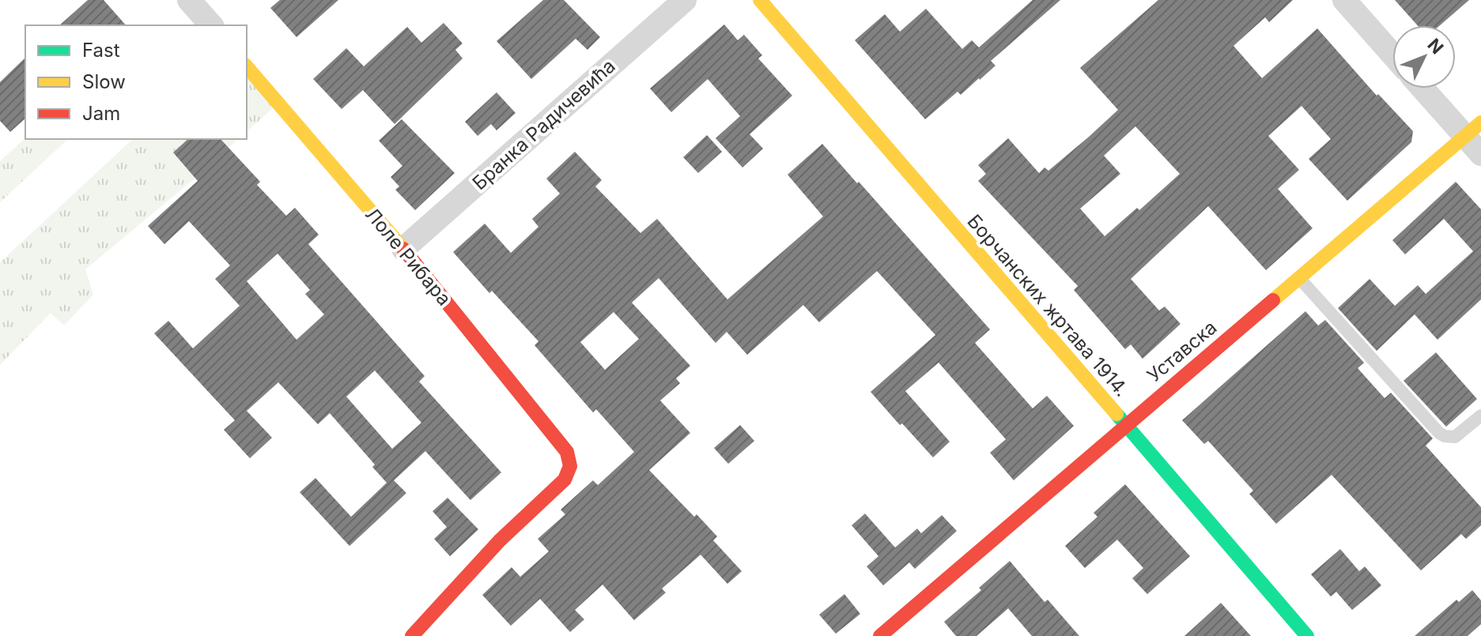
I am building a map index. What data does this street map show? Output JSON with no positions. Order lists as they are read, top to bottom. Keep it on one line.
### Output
{"streets":{"street":["Бранка Радичевића","Лоле Рибара","Борчанских жртава 1914.","Уставска"]},"crossings":[["Бранка Радичевића","Лоле Рибара"],["Борчанских жртава 1914.","Уставска"]],"legend":["Fast","Slow","Jam"],"north":"top right"}
